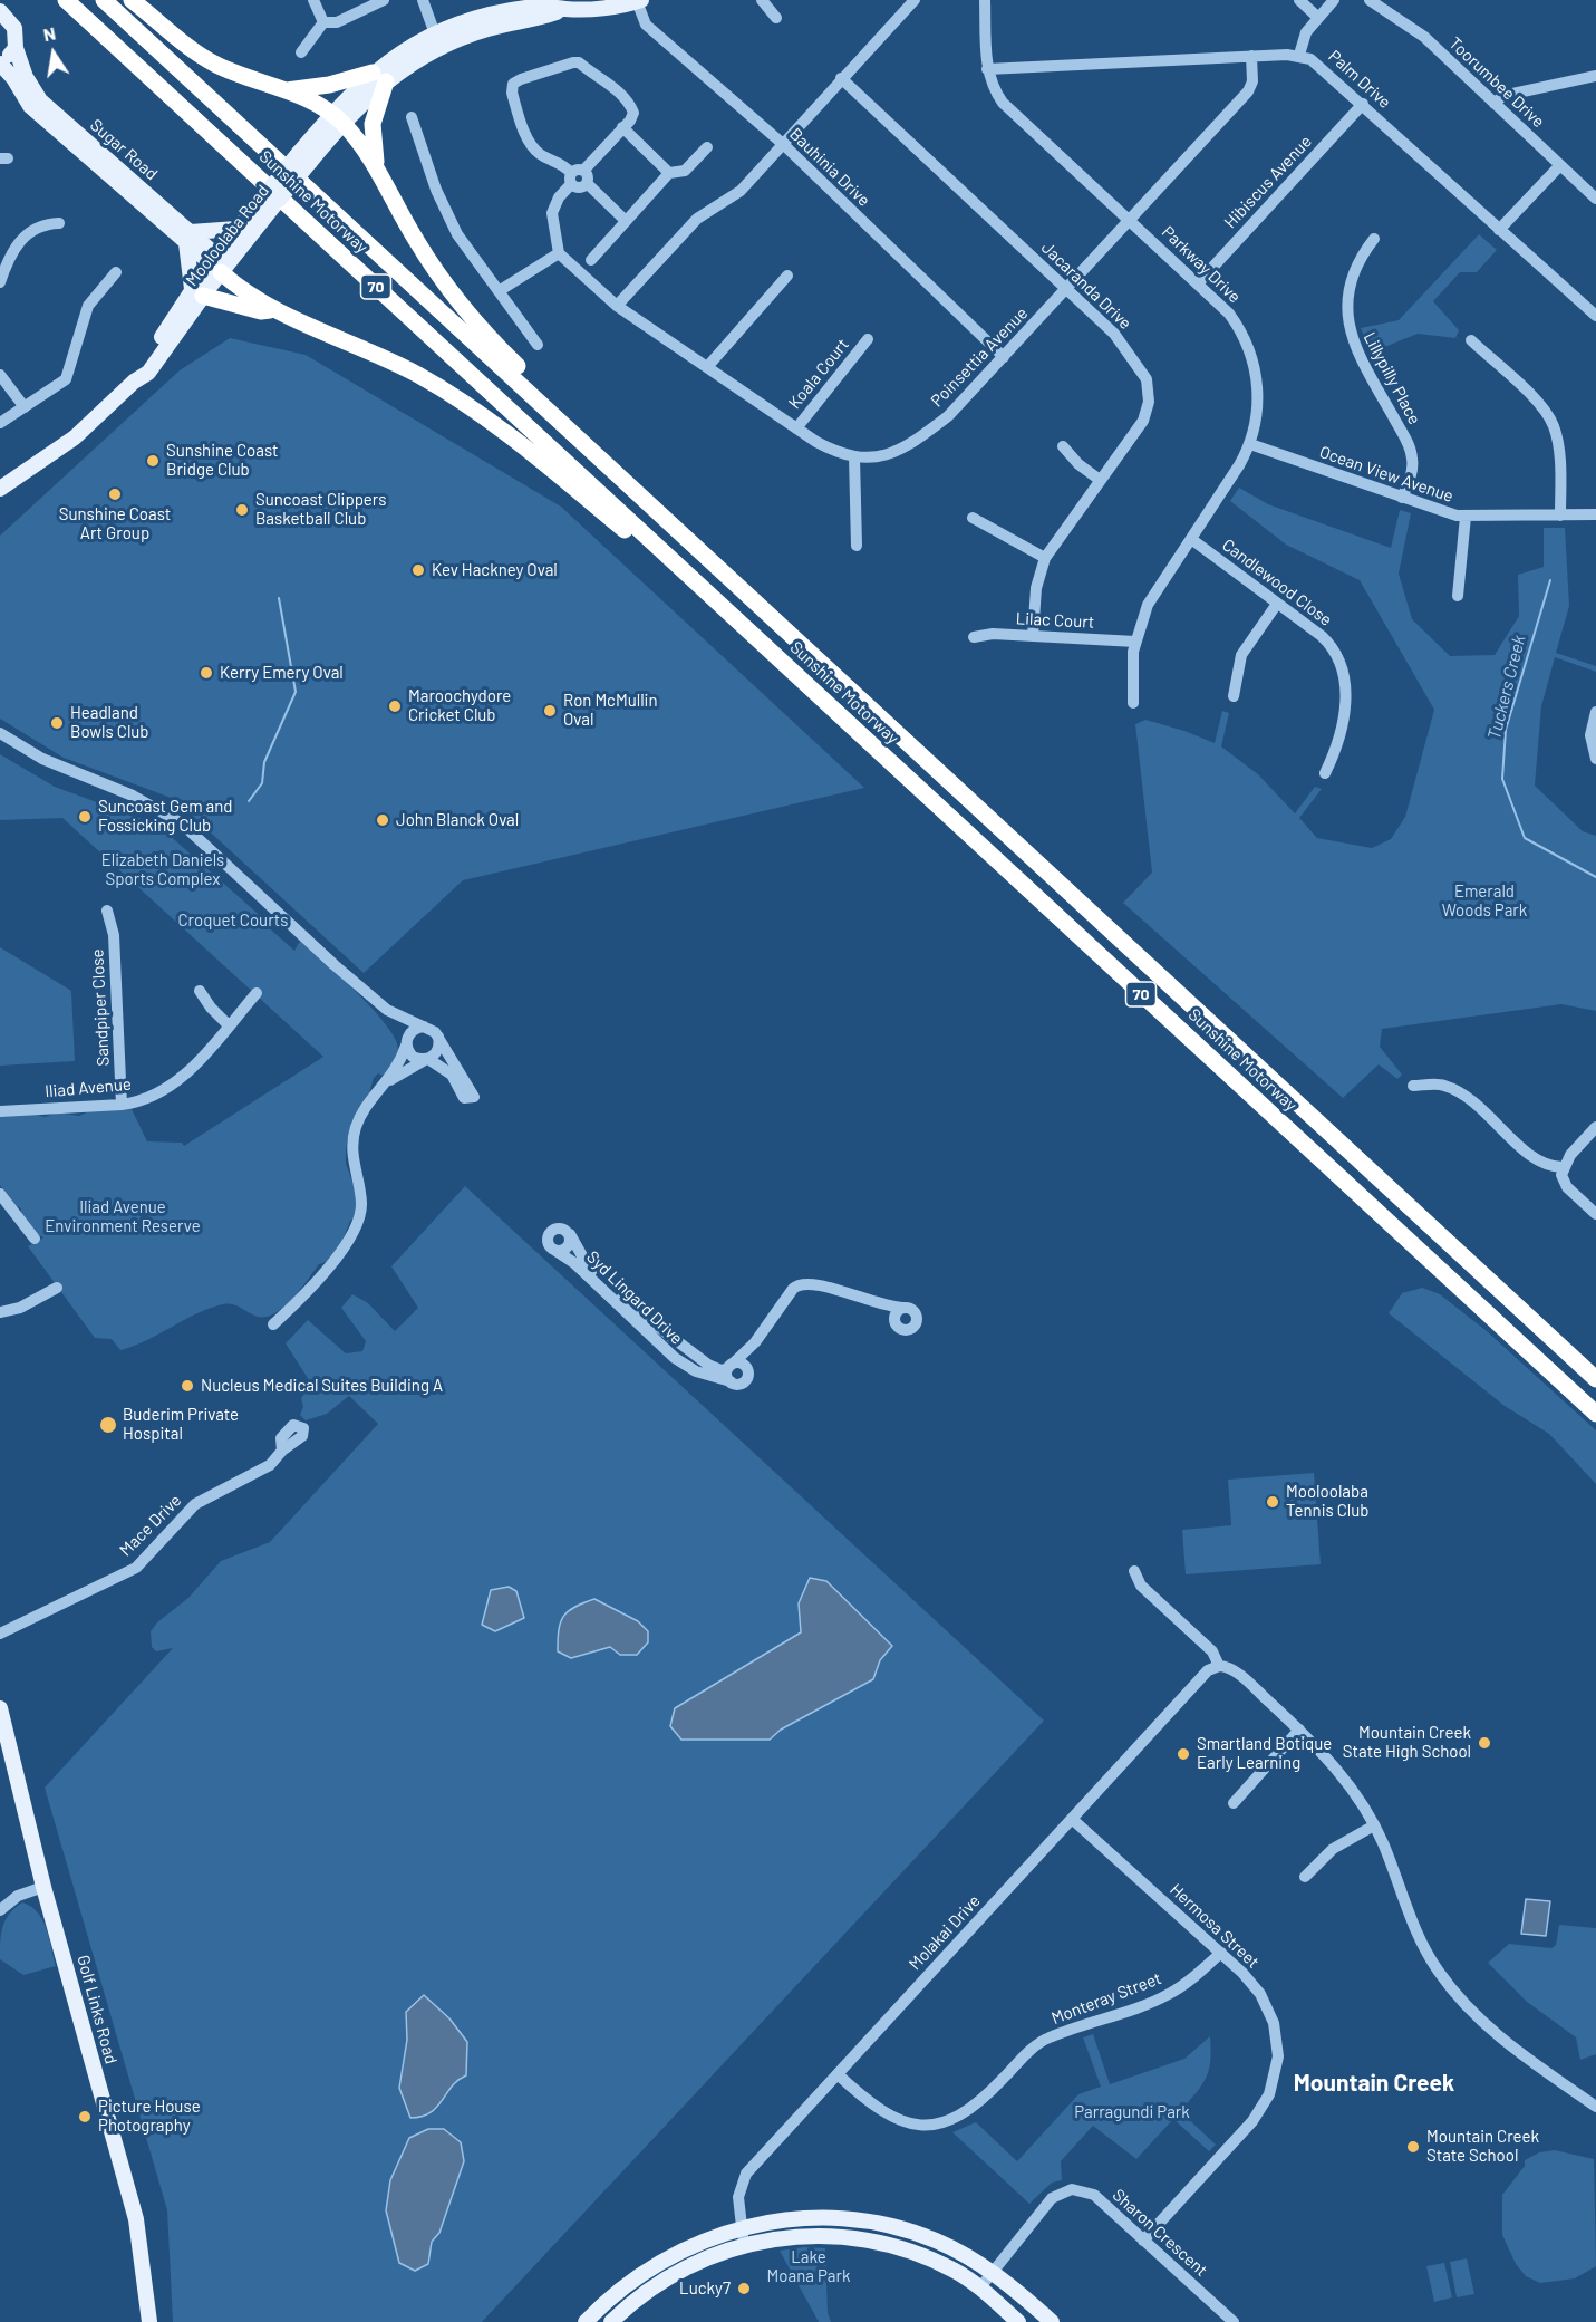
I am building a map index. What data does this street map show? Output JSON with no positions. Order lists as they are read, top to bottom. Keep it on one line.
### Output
{"streets":{"highway":["Sunshine Motorway","70"],"main road":["Sugar Road","Mooloolaba Road","Golf Links Road"],"street":["Palm Drive","Toorumbee Drive","Bauhinia Drive","Hibiscus Avenue","Parkway Drive","Jacaranda Drive","Poinsettia Avenue","Koala Court","Lillypilly Place","Ocean View Avenue","Candlewood Close","Lilac Court","Sandpiper Close","Iliad Avenue","Syd Lingard Drive","Mace Drive","Hermosa Street","Molakai Drive","Monteray Street","Sharon Crescent"]},"crossings":[["Palm Drive","Hibiscus Avenue"],["Sugar Road","Mooloolaba Road"],["Bauhinia Drive","Mooloolaba Road"],["Bauhinia Drive","Poinsettia Avenue"],["Hibiscus Avenue","Parkway Drive"],["Parkway Drive","Poinsettia Avenue"],["Parkway Drive","Ocean View Avenue"],["Parkway Drive","Candlewood Close"],["Parkway Drive","Lilac Court"],["Jacaranda Drive","Poinsettia Avenue"],["Jacaranda Drive","Lilac Court"],["Poinsettia Avenue","Koala Court"],["Lillypilly Place","Ocean View Avenue"],["Sandpiper Close","Iliad Avenue"],["Hermosa Street","Molakai Drive"],["Hermosa Street","Monteray Street"],["Hermosa Street","Sharon Crescent"],["Molakai Drive","Monteray Street"]],"districts":["Mountain Creek"],"water":["Tuckers Creek"],"parks":["Elizabeth Daniels Sports Complex","Emerald Woods Park","Croquet Courts","Iliad Avenue Environment Reserve","Parragundi Park","Lake Moana Park"],"places":["Sunshine Coast Bridge Club","Sunshine Coast Art Group","Suncoast Clippers Basketball Club","Kev Hackney Oval","Kerry Emery Oval","Maroochydore Cricket Club","Ron McMullin Oval","Headland Bowls Club","Suncoast Gem and Fossicking Club","John Blanck Oval","Nucleus Medical Suites Building A","Buderim Private Hospital","Mooloolaba Tennis Club","Mountain Creek State High School","Smartland Botique Early Learning","Picture House Photography","Mountain Creek State School","Lucky7"],"north":"top"}
